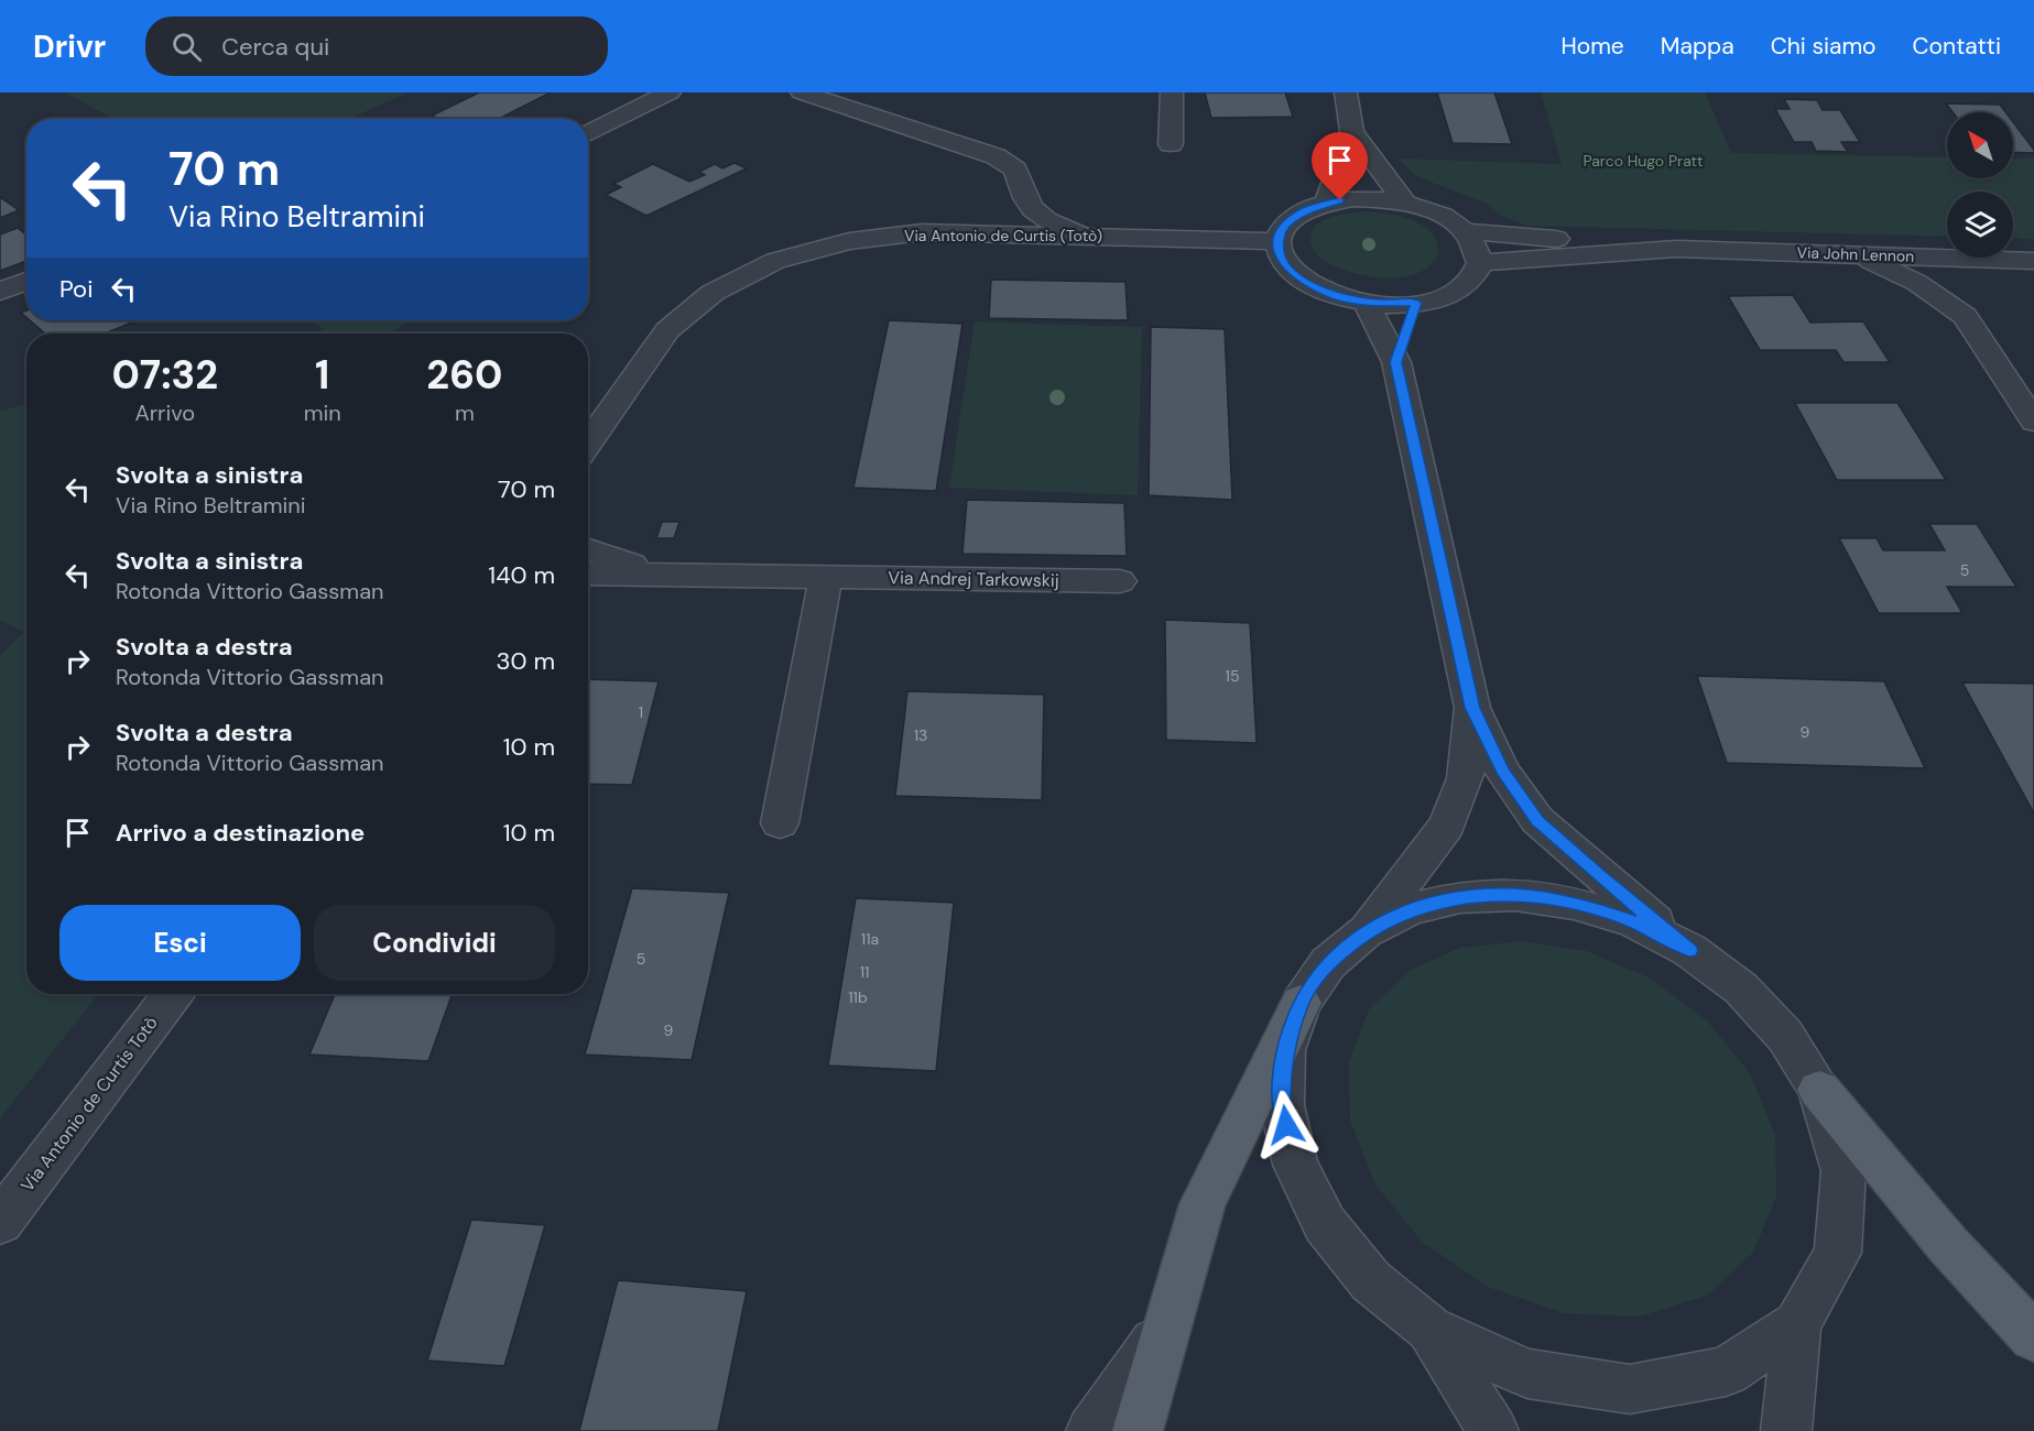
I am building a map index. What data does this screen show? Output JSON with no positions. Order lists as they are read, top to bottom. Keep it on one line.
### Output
{"streets":{"street":["Via Antonio de Curtis (Totò)","Via John Lennon","Via Andrej Tarkowskij","Via Antonio de Curtis Totò"]},"parks":["Parco Hugo Pratt"],"house_numbers":["5","15","1","9","13","11a","5","11","11b","9"],"north":"top left","page":{"header":"Drivr","search":"Cerca qui","nav":["Home","Mappa","Chi siamo","Contatti"],"turn":["70 m","Via Rino Beltramini"],"then":"Poi","eta":["07:32","Arrivo","1","min","260","m"],"list":[{"name":"Svolta a sinistra","note":"Via Rino Beltramini","value":"70 m"},{"name":"Svolta a sinistra","note":"Rotonda Vittorio Gassman","value":"140 m"},{"name":"Svolta a destra","note":"Rotonda Vittorio Gassman","value":"30 m"},{"name":"Svolta a destra","note":"Rotonda Vittorio Gassman","value":"10 m"},{"name":"Arrivo a destinazione","value":"10 m"}],"buttons":["Esci","Condividi"]}}
